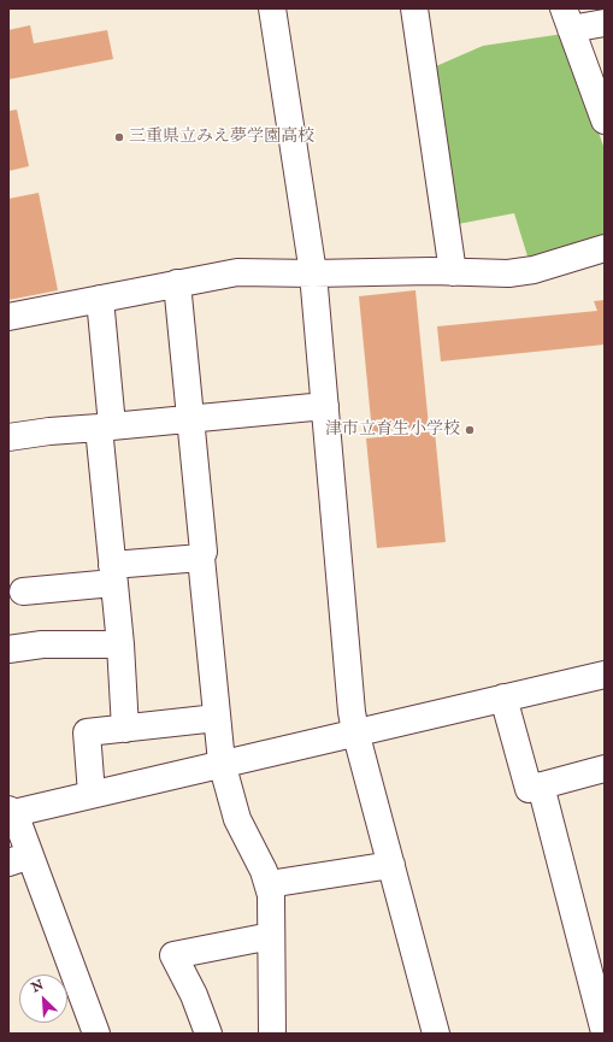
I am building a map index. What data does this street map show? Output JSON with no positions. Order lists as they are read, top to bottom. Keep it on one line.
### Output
{"places":["三重県立みえ夢学園高校","津市立育生小学校"],"north":"top left"}
